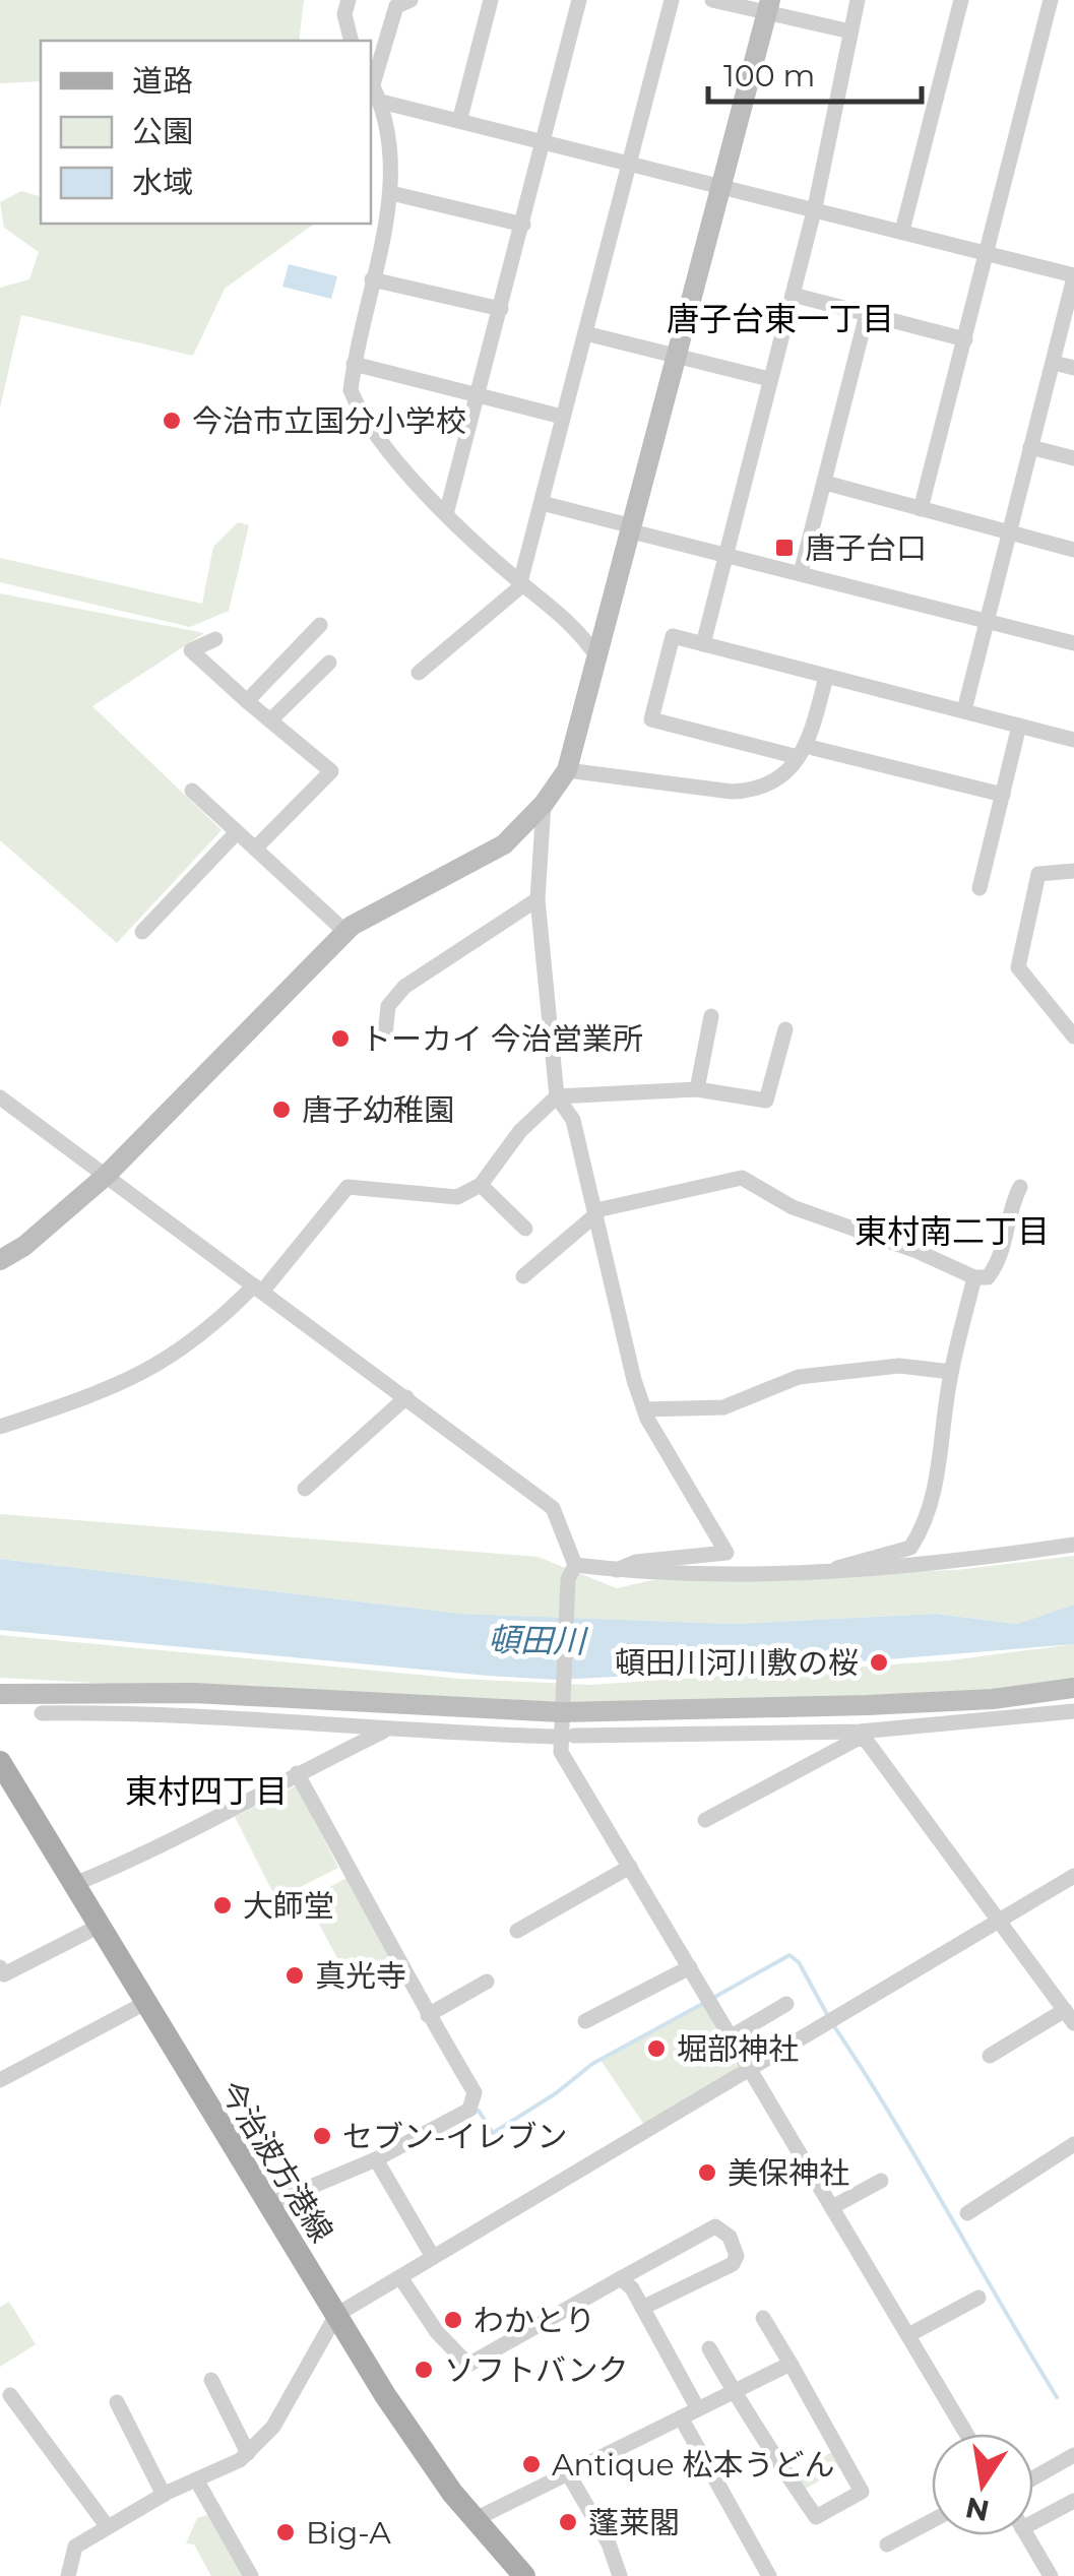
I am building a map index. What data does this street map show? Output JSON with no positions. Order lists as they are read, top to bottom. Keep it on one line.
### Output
{"streets":{"main road":["今治波方港線"]},"districts":["唐子台東一丁目","東村南二丁目","東村四丁目"],"water":["頓田川"],"places":{"other":["今治市立国分小学校","トーカイ 今治営業所","唐子幼稚園","頓田川河川敷の桜","大師堂","真光寺","堀部神社","セブン-イレブン","美保神社","わかとり","ソフトバンク","Antique 松本うどん","蓬莱閣","Big-A"],"transit":["唐子台口"]},"legend":["道路","公園","水域"],"scale_bar":"100 m","north":"bottom"}
